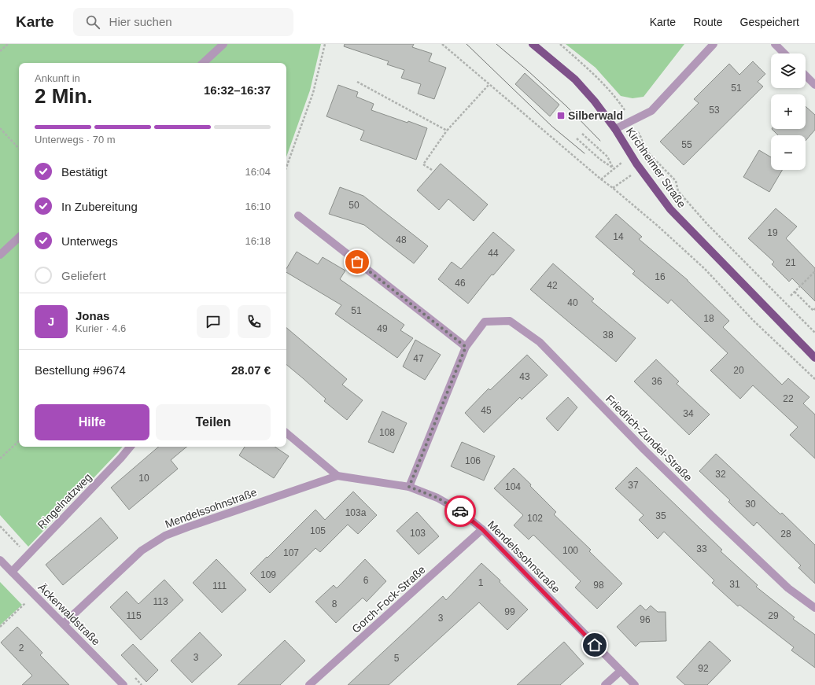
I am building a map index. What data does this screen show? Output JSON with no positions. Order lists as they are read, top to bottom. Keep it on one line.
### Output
{"streets":{"main road":["Kirchheimer Straße"],"street":["Friedrich-Zundel-Straße","Ringelnatzweg","Mendelssohnstraße","Gorch-Fock-Straße","Äckerwaldstraße"]},"crossings":[["Friedrich-Zundel-Straße","Mendelssohnstraße"],["Ringelnatzweg","Äckerwaldstraße"],["Mendelssohnstraße","Gorch-Fock-Straße"],["Mendelssohnstraße","Äckerwaldstraße"]],"places":{"transit":["Silberwald"]},"house_numbers":["51","53","55","50","19","14","48","44","21","16","46","42","40","51","18","49","38","47","20","43","36","22","45","34","108","106","32","10","37","104","30","103a","35","102","105","103","28","33","100","107","109","6","1","31","98","111","113","8","99","115","29","3","96","2","3","5","92"],"page":{"header":"Karte","search":"Hier suchen","nav":["Karte","Route","Gespeichert"],"map_buttons":["+","−"],"heading":["2 Min.","Ankunft in","16:32–16:37"],"panel":["Jonas","Kurier · 4.6","Bestellung #9674","28.07 €"],"bar":"Unterwegs · 70 m","list":[["Bestätigt","16:04"],["In Zubereitung","16:10"],["Unterwegs","16:18"],"Geliefert"],"round":"J","buttons":["Hilfe","Teilen"]}}
